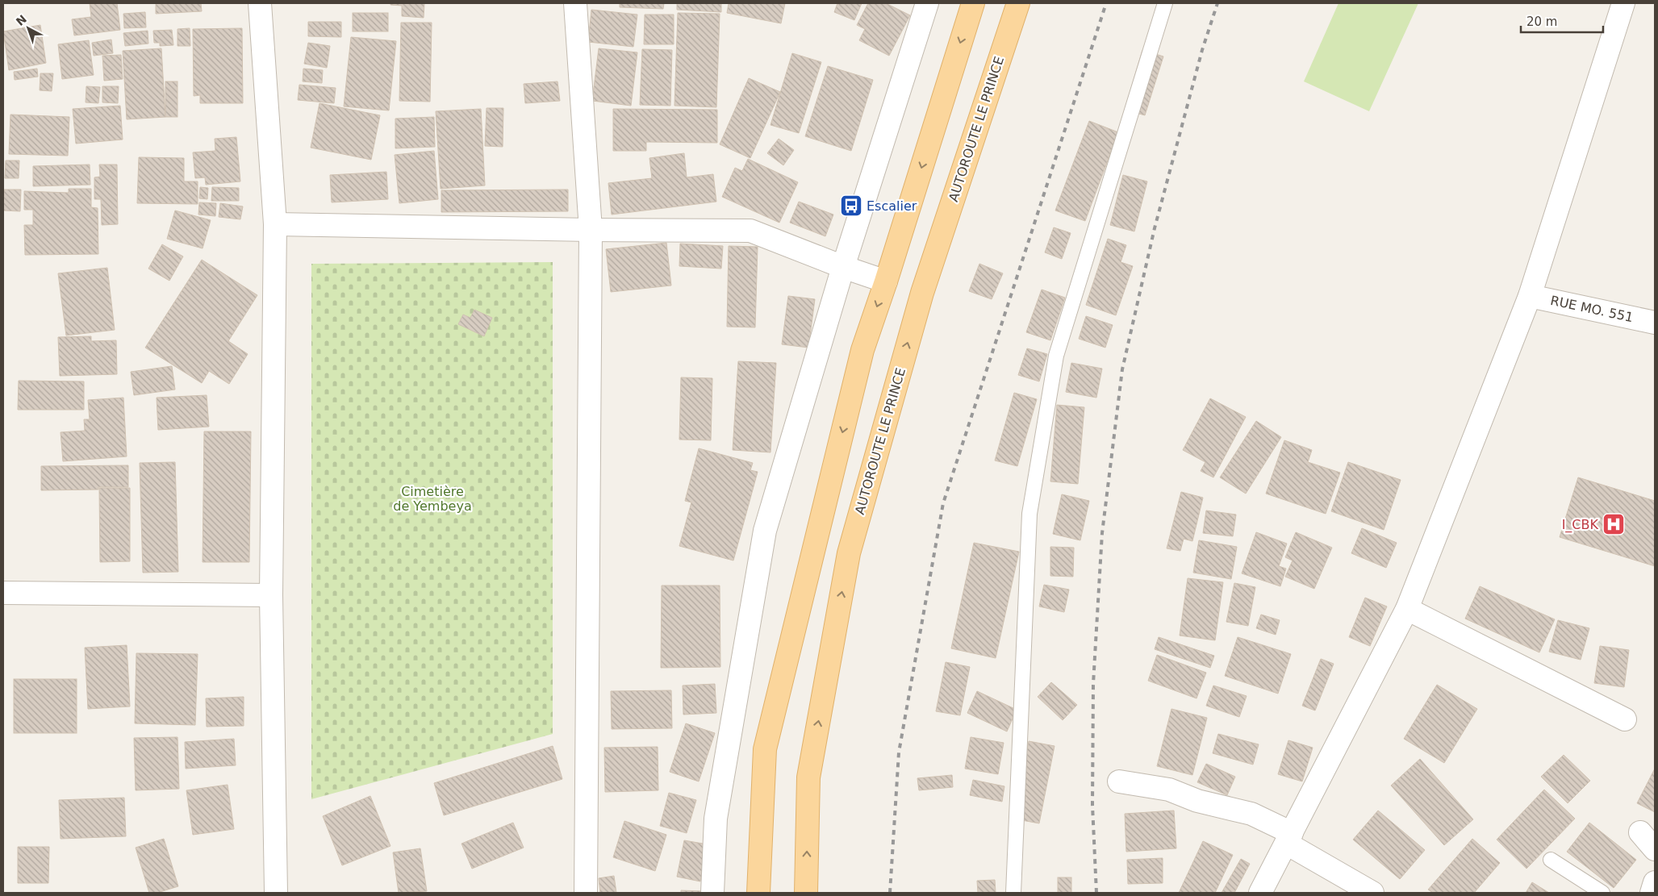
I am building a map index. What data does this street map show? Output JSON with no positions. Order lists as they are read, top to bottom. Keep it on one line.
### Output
{"streets":{"main road":["AUTOROUTE LE PRINCE"],"street":["RUE MO. 551"]},"parks":["Cimetière de Yembeya"],"places":{"bus stop":["Escalier"],"hospital":["I_CBK"]},"scale_bar":"20 m","north":"top left"}
